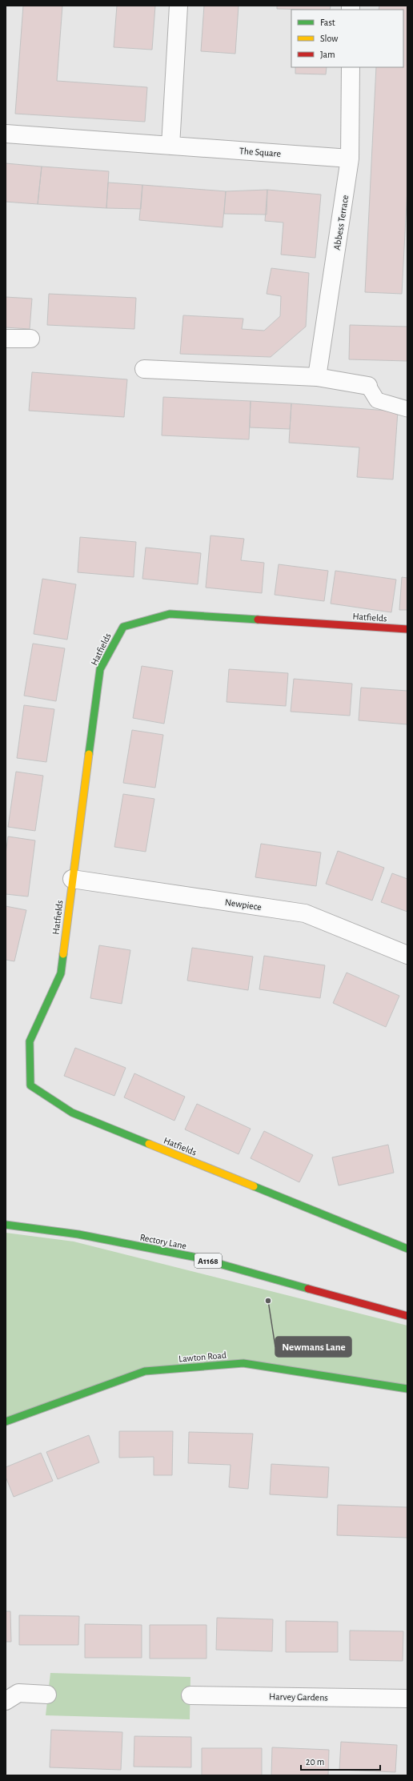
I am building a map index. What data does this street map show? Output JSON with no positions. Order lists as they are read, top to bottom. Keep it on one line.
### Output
{"streets":{"street":["The Square","Abbess Terrace","Hatfields","Newpiece","Rectory Lane","A1168","Lawton Road","Harvey Gardens"]},"crossings":[["The Square","Abbess Terrace"],["Hatfields","Newpiece"]],"places":["Newmans Lane"],"legend":["Fast","Slow","Jam"],"scale_bar":"20 m"}
